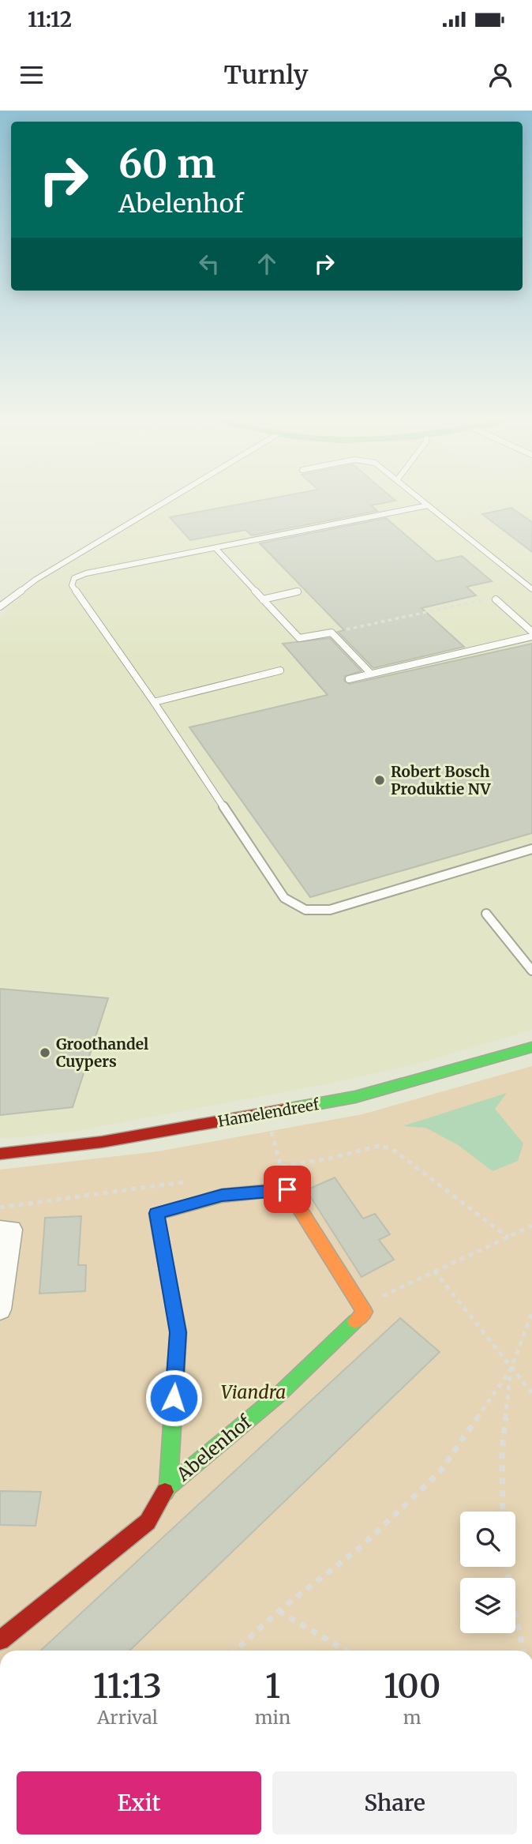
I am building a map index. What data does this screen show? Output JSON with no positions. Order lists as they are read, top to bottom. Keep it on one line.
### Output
{"streets":{"street":["Hamelendreef","Abelenhof"]},"parks":["Viandra"],"places":["Robert Bosch Produktie NV","Groothandel Cuypers"],"page":{"status":"11:12","header":"Turnly","turn":["60 m","Abelenhof"],"eta":["11:13","Arrival","1","min","100","m"],"buttons":["Exit","Share"]}}
